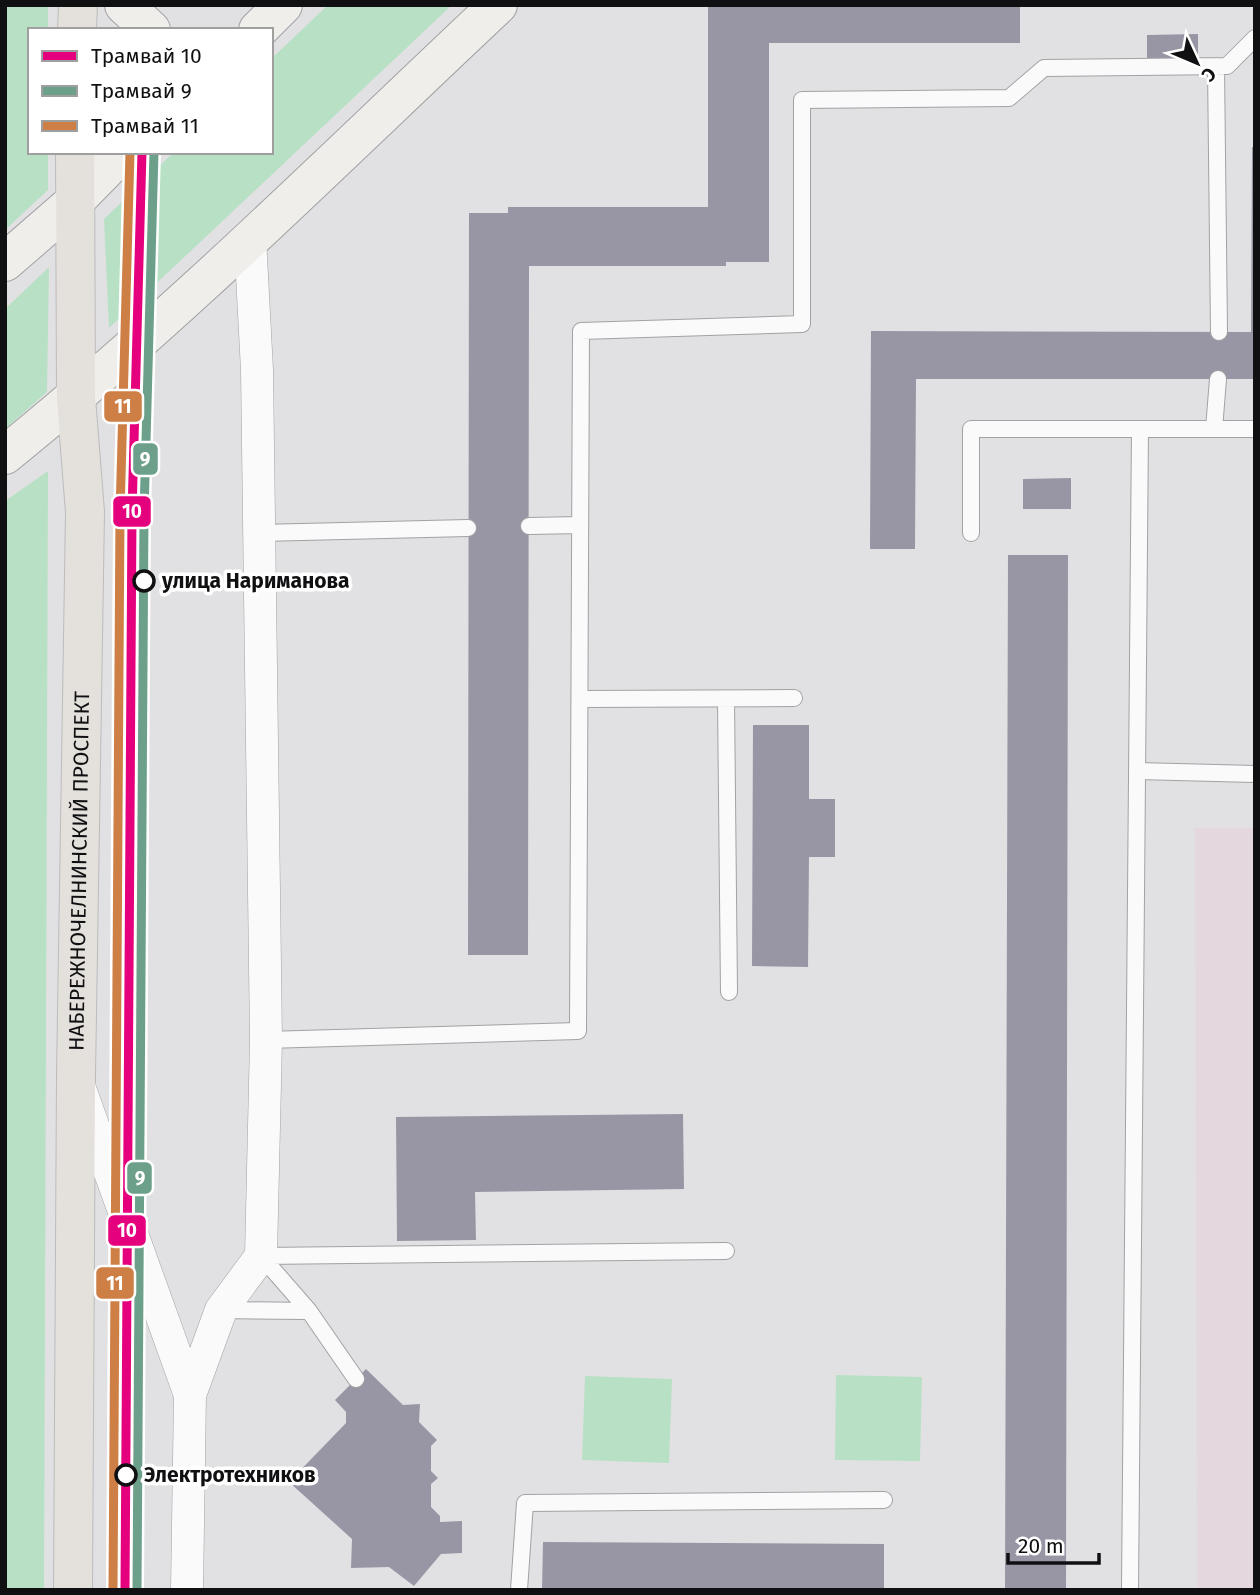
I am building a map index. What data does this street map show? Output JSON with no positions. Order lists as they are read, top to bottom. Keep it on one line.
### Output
{"streets":{"main road":["НАБЕРЕЖНОЧЕЛНИНСКИЙ ПРОСПЕКТ"]},"places":["улица Нариманова","Электротехников"],"lines":["tram line 10","tram line 9","tram line 11"],"legend":["Трамвай 10","Трамвай 9","Трамвай 11"],"scale_bar":"20 m","north":"bottom right"}
